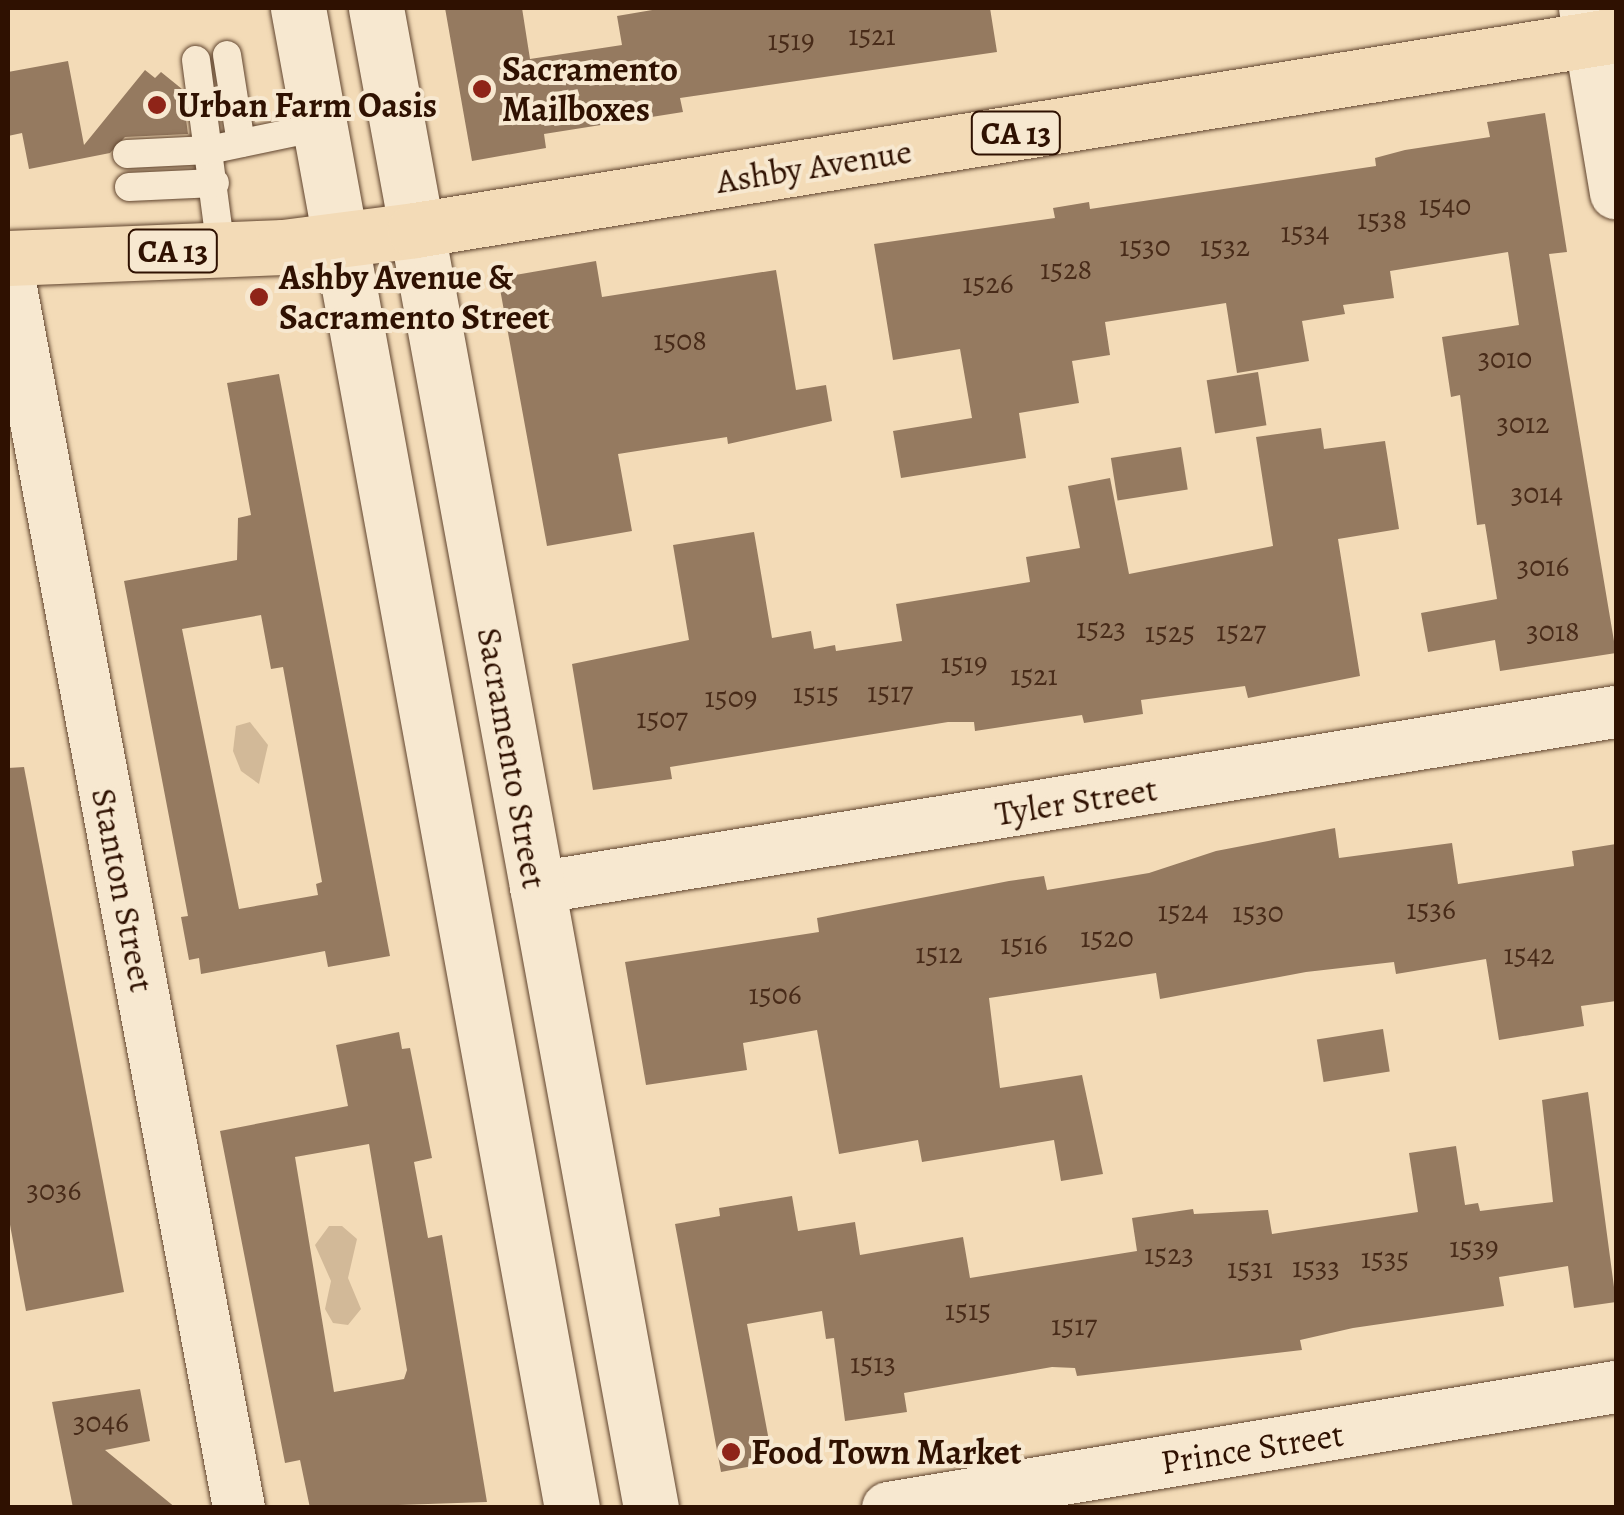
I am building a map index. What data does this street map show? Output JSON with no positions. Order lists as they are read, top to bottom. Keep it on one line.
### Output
{"streets":{"main road":["CA 13","Ashby Avenue"],"street":["Sacramento Street","Tyler Street","Stanton Street","Prince Street"]},"crossings":[["Ashby Avenue","Sacramento Street"],["Sacramento Street","Tyler Street"]],"places":["Sacramento Mailboxes","Urban Farm Oasis","Ashby Avenue & Sacramento Street","Food Town Market"],"house_numbers":["1521","1519","1540","1538","1534","1530","1532","1528","1526","1508","3010","3012","3014","3016","1523","1527","3018","1525","1519","1521","1517","1515","1509","1507","1536","1524","1530","1520","1516","1512","1542","1506","3036","1539","1523","1535","1533","1531","1515","1517","1513","3046"]}
